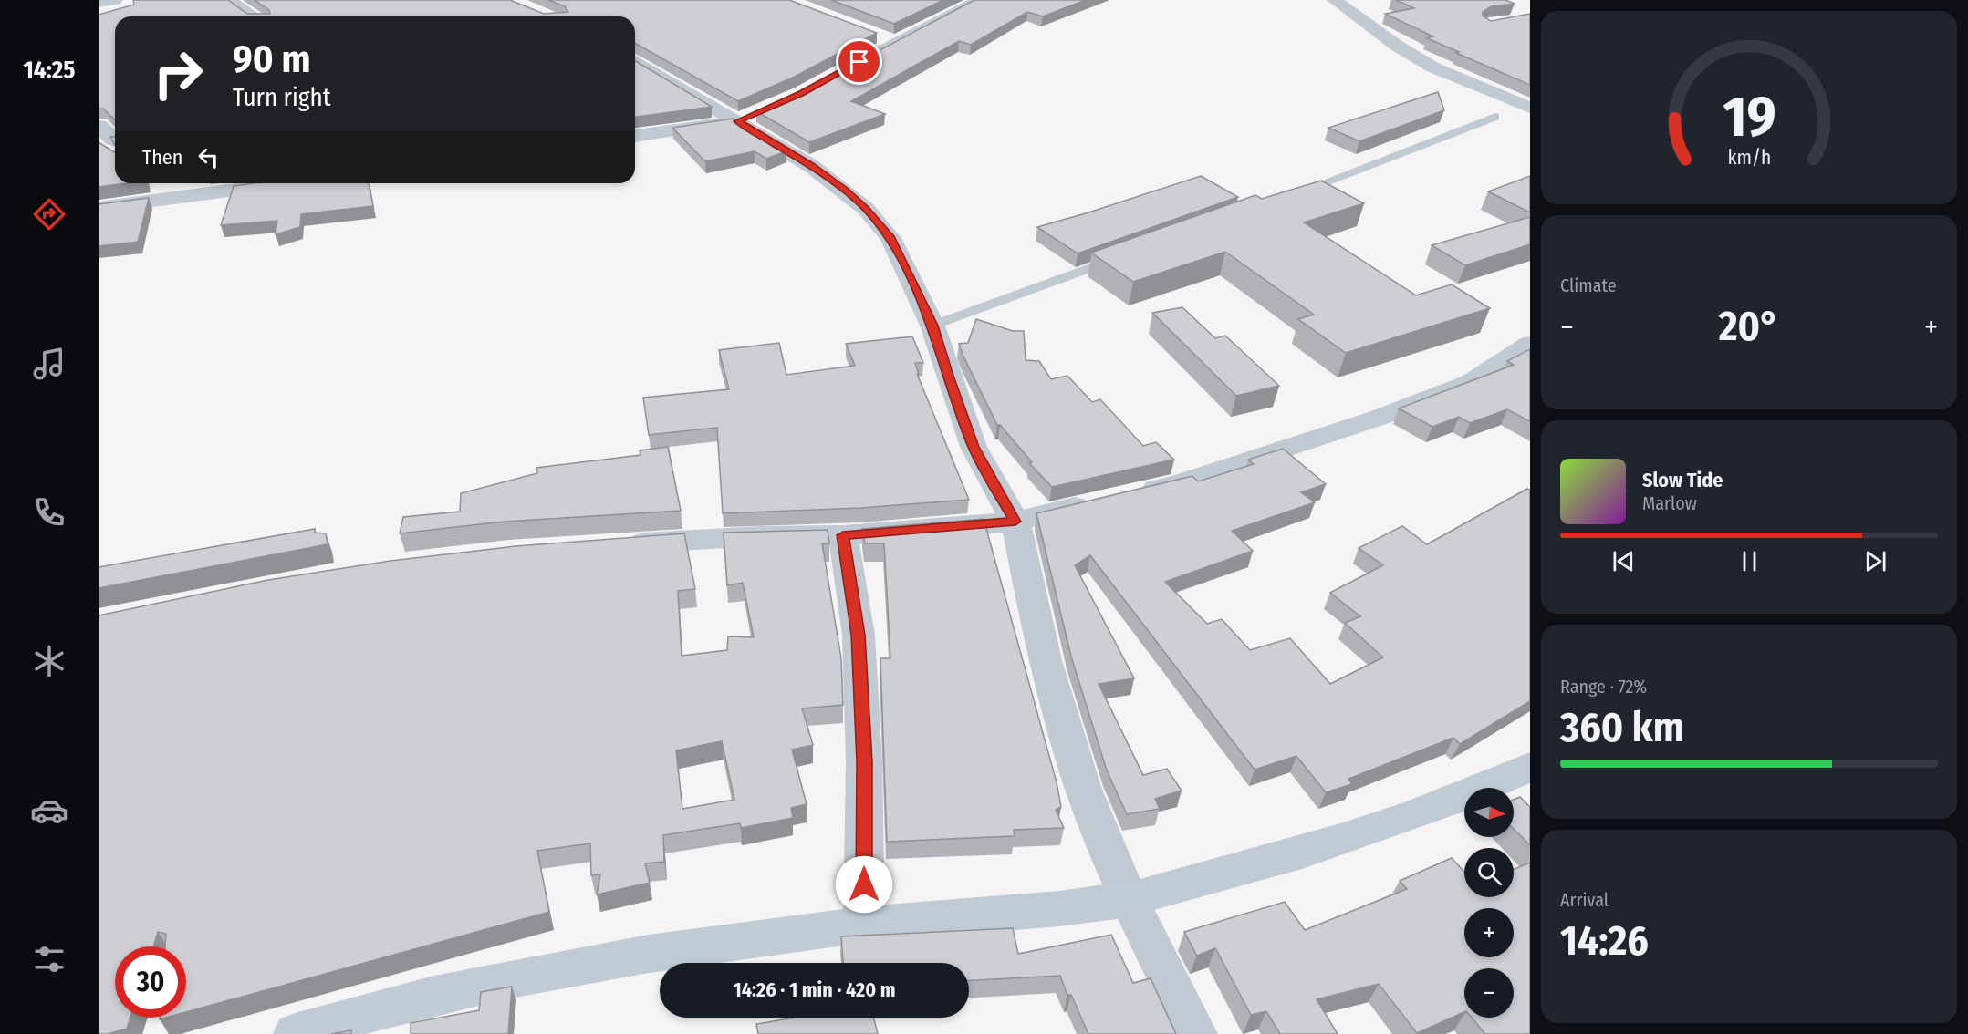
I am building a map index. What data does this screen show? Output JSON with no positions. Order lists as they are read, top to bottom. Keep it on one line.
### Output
{"north":"right","page":{"tabs":"14:25","turn":["90 m","Turn right"],"then":"Then","tile":["Climate",["Range · 72%","360 km"],["Arrival","14:26"]],"heat":["−","20°","+"],"song":["Slow Tide","Marlow"],"map_buttons":["+","−"],"limit":"30","trip":"14:26 · 1 min · 420 m","gauge":["19","km/h"]}}
